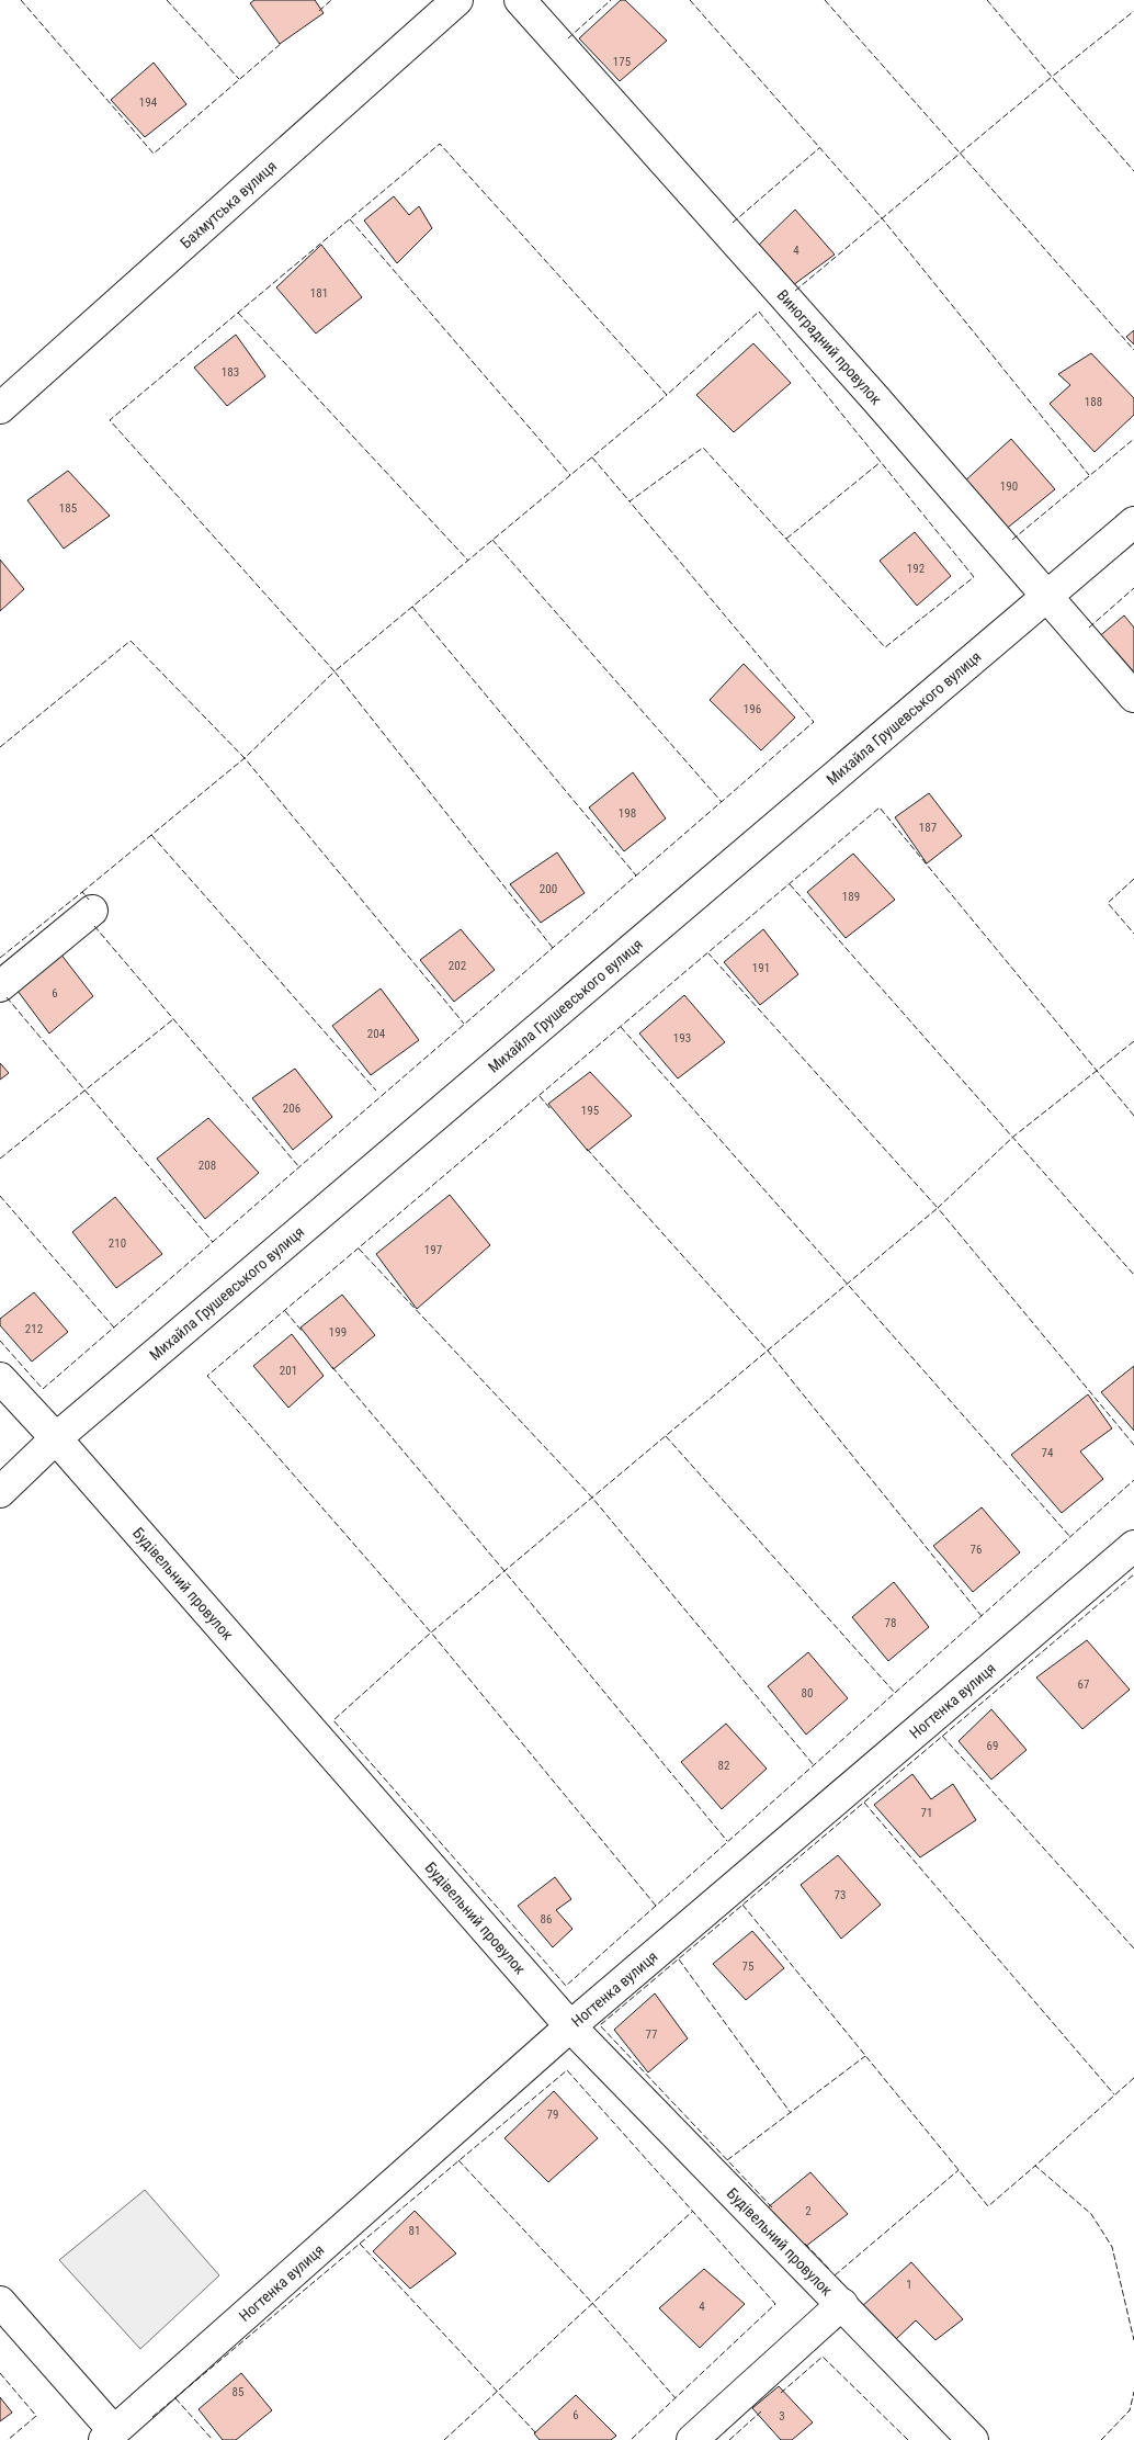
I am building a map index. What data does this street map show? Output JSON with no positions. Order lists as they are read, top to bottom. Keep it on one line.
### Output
{"streets":{"street":["Бахмутська вулиця","Виноградний провулок","Михайла Грушевського вулиця","Будівельний провулок","Ногтенка вулиця"]},"crossings":[["Виноградний провулок","Михайла Грушевського вулиця"],["Михайла Грушевського вулиця","Будівельний провулок"],["Будівельний провулок","Ногтенка вулиця"]],"house_numbers":["175","194","4","181","183","188","190","185","192","196","198","187","200","189","202","191","6","204","193","206","195","208","210","197","212","199","201","74","76","78","67","80","69","82","71","73","86","75","77","79","2","81","1","4","85","6","3"]}
